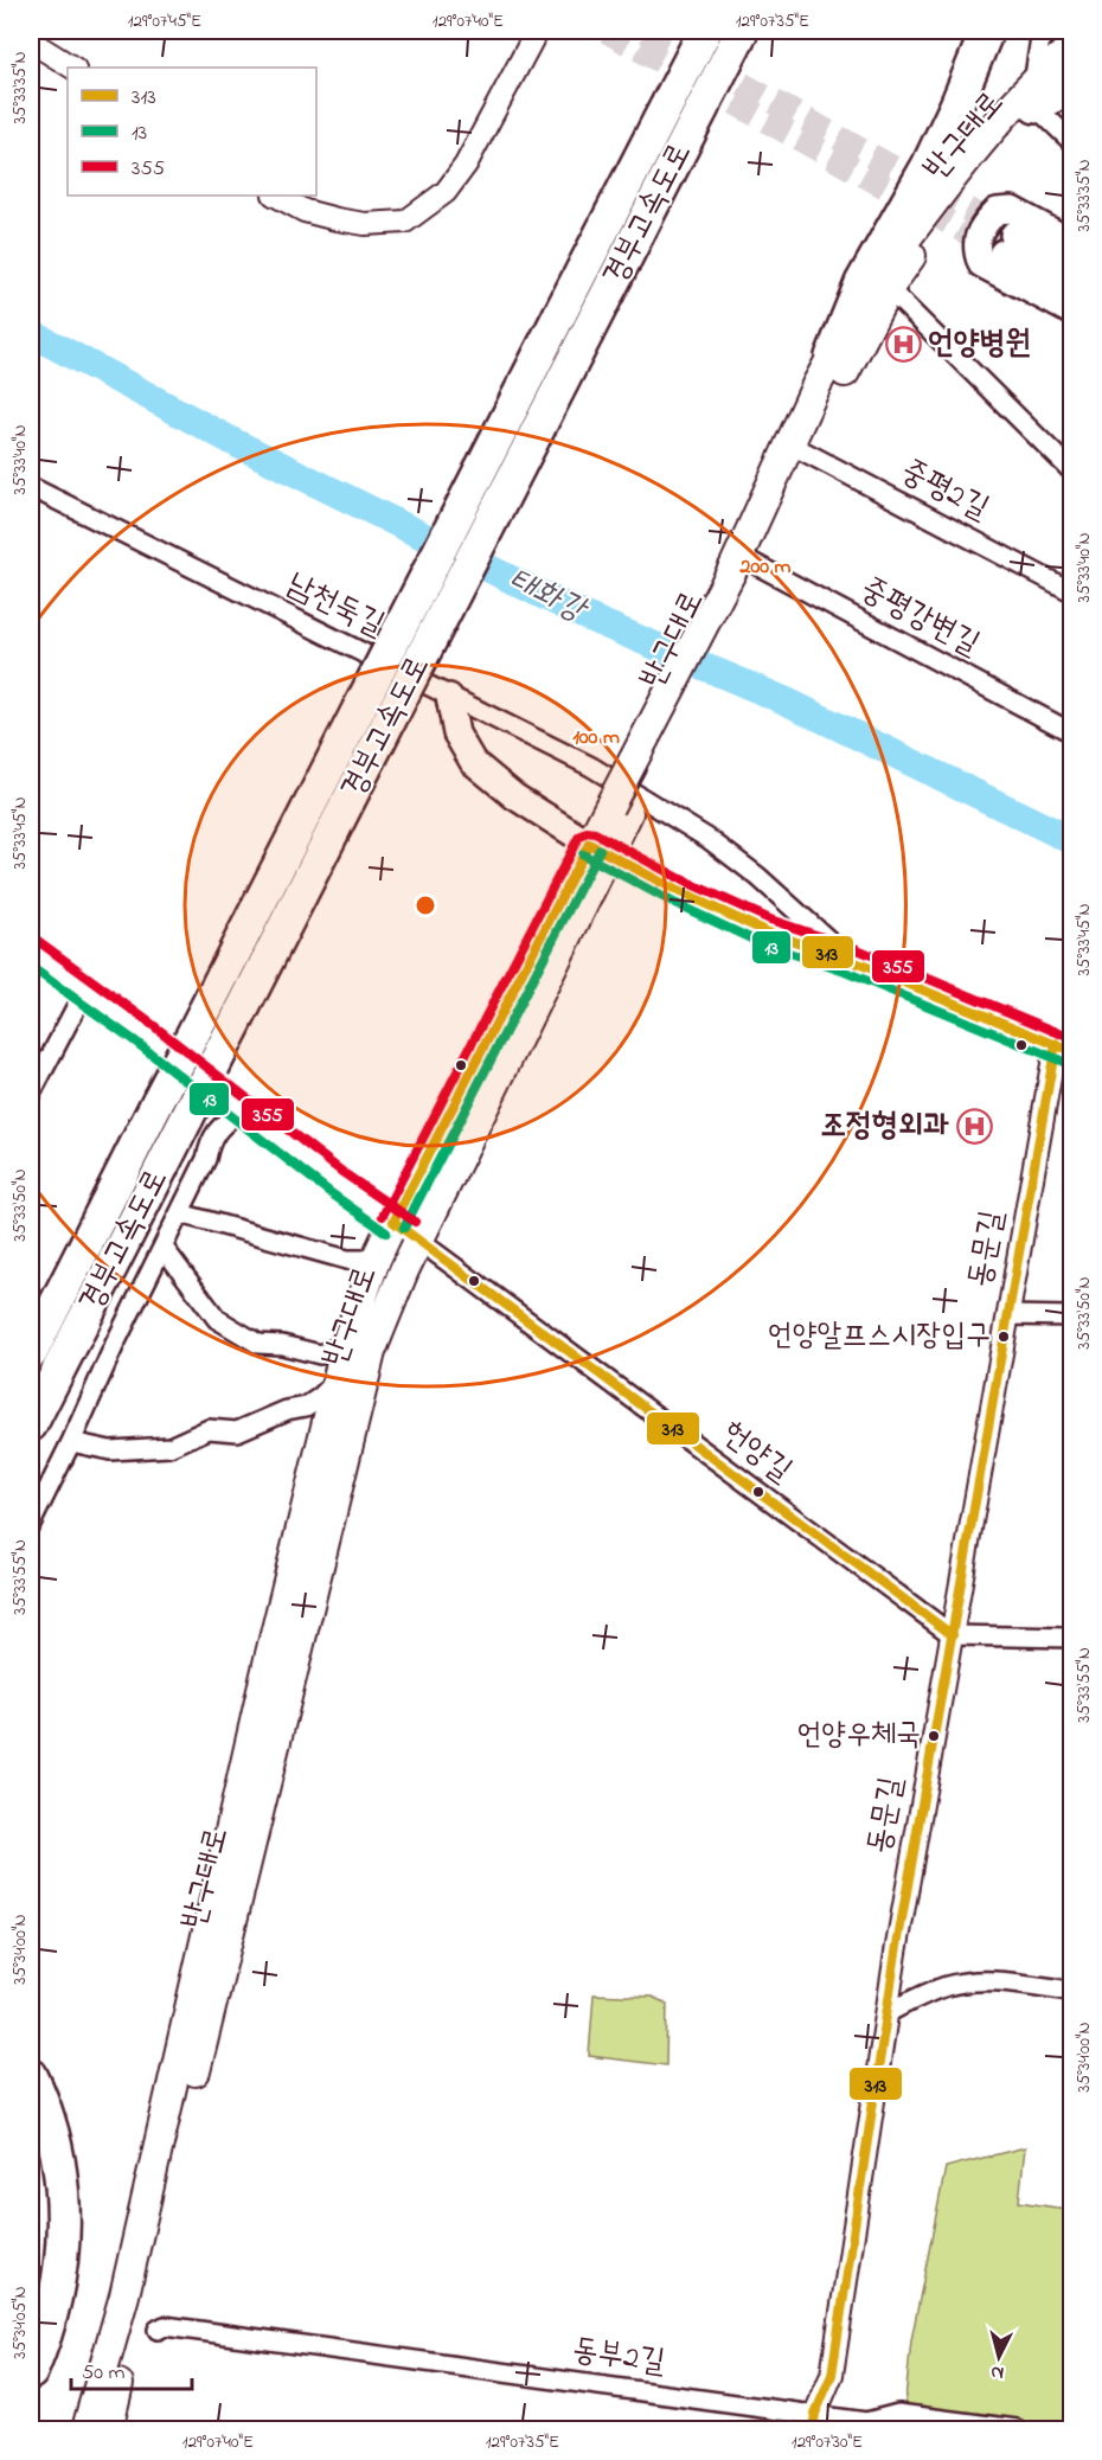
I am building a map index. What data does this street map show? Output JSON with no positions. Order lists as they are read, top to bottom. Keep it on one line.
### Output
{"streets":{"highway":["경부고속도로"],"main road":["반구대로"],"street":["중평2길","남천둑길","중평강변길","동문길","헌양길","동부2길"]},"crossings":[["반구대로","중평2길"],["반구대로","중평강변길"],["반구대로","헌양길"],["동문길","헌양길"],["동문길","동부2길"]],"water":["태화강"],"places":{"hospital":["언양병원","조정형외과"],"other":["언양알프스시장입구","언양우체국"]},"lines":["transit line 355","transit line 313","transit line 13"],"legend":["313","13","355"],"scale_bar":"50 m","north":"bottom","coordinates":["129°07'45\"E","129°07'40\"E","129°07'35\"E","35°33'35\"N","35°33'40\"N","35°33'45\"N","35°33'50\"N","35°33'55\"N","35°34'00\"N","35°34'05\"N","129°07'30\"E"],"rings":["200 m","100 m"]}
